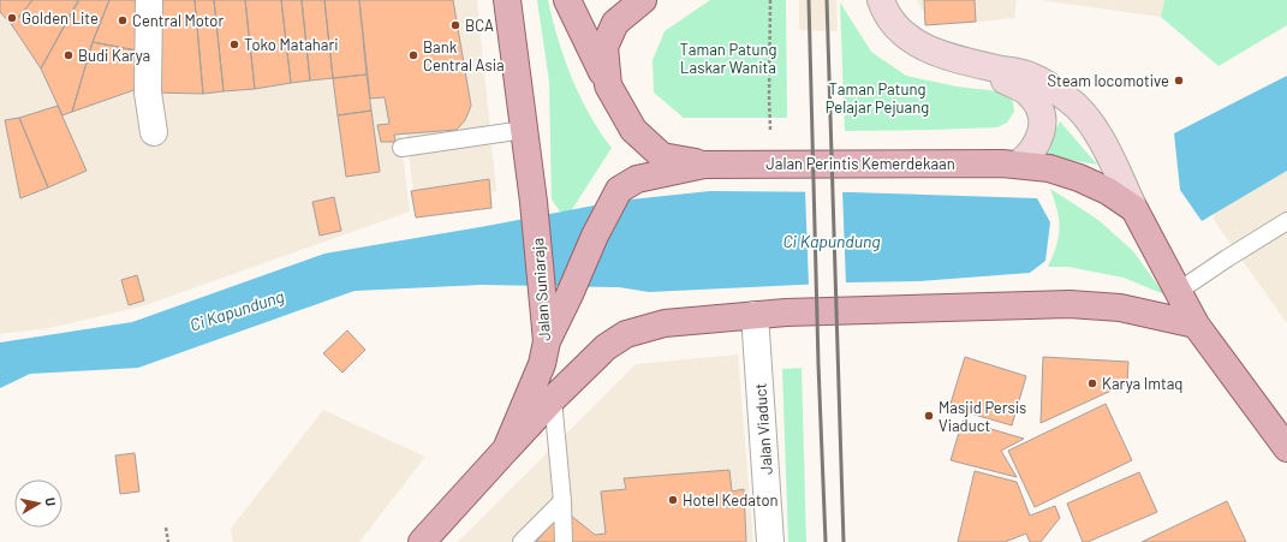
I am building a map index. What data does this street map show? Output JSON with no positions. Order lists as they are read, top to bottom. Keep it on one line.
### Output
{"streets":{"main road":["Jalan Perintis Kemerdekaan","Jalan Suniaraja"],"street":["Jalan Viaduct"]},"crossings":[["Jalan Perintis Kemerdekaan","Jalan Suniaraja"]],"water":["Ci Kapundung"],"parks":["Taman Patung Laskar Wanita","Taman Patung Pelajar Pejuang"],"places":["Golden Lite","Central Motor","BCA","Toko Matahari","Budi Karya","Bank Central Asia","Steam locomotive","Karya Imtaq","Masjid Persis Viaduct","Hotel Kedaton"],"north":"right"}
